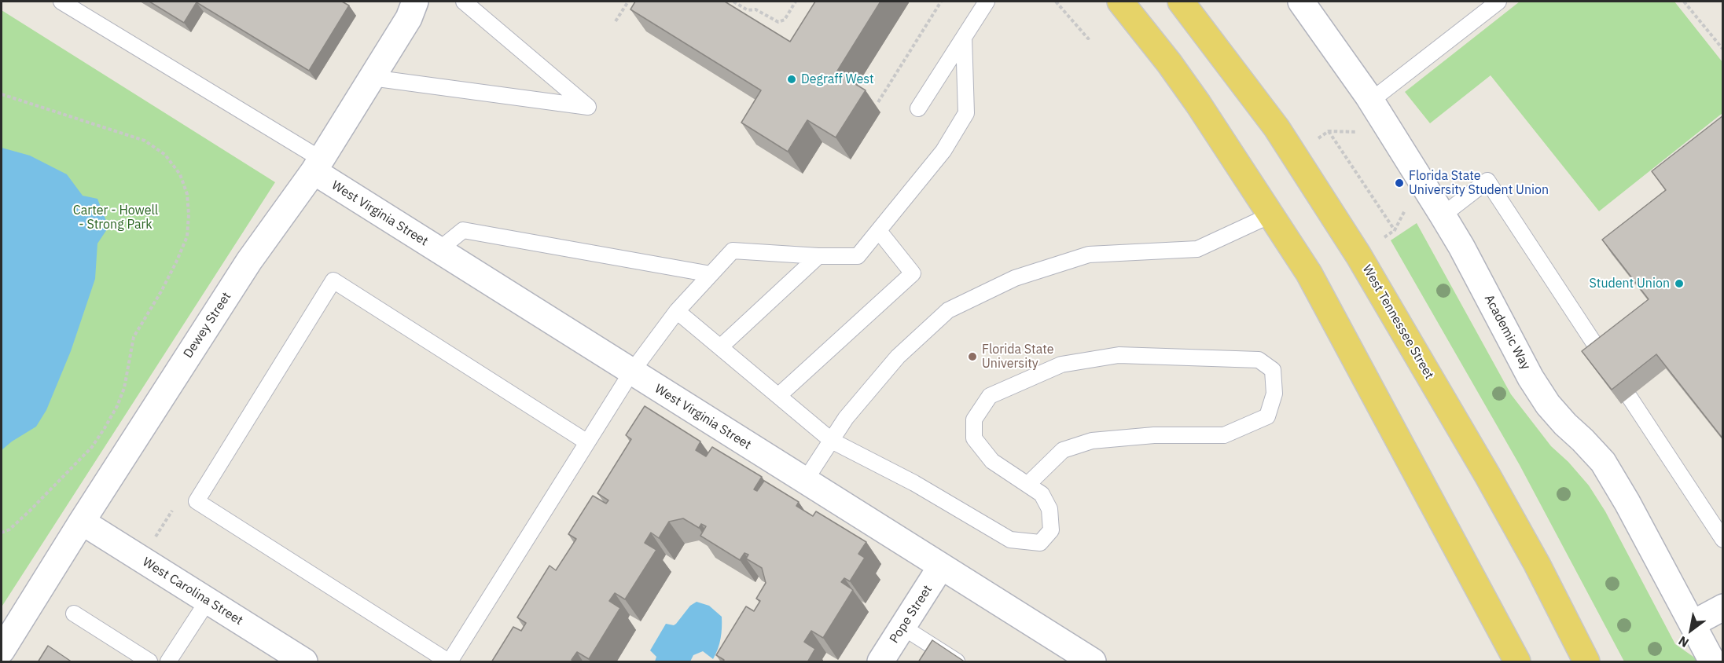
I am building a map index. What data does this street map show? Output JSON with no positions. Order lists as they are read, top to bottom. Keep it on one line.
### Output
{"streets":{"main road":["West Tennessee Street"],"street":["West Virginia Street","Dewey Street","Academic Way","West Carolina Street","Pope Street"]},"crossings":[["West Virginia Street","Dewey Street"],["West Virginia Street","Pope Street"],["Dewey Street","West Carolina Street"]],"parks":["Carter - Howell - Strong Park"],"places":["Degraff West","Florida State University Student Union","Student Union","Florida State University"],"north":"bottom left"}
